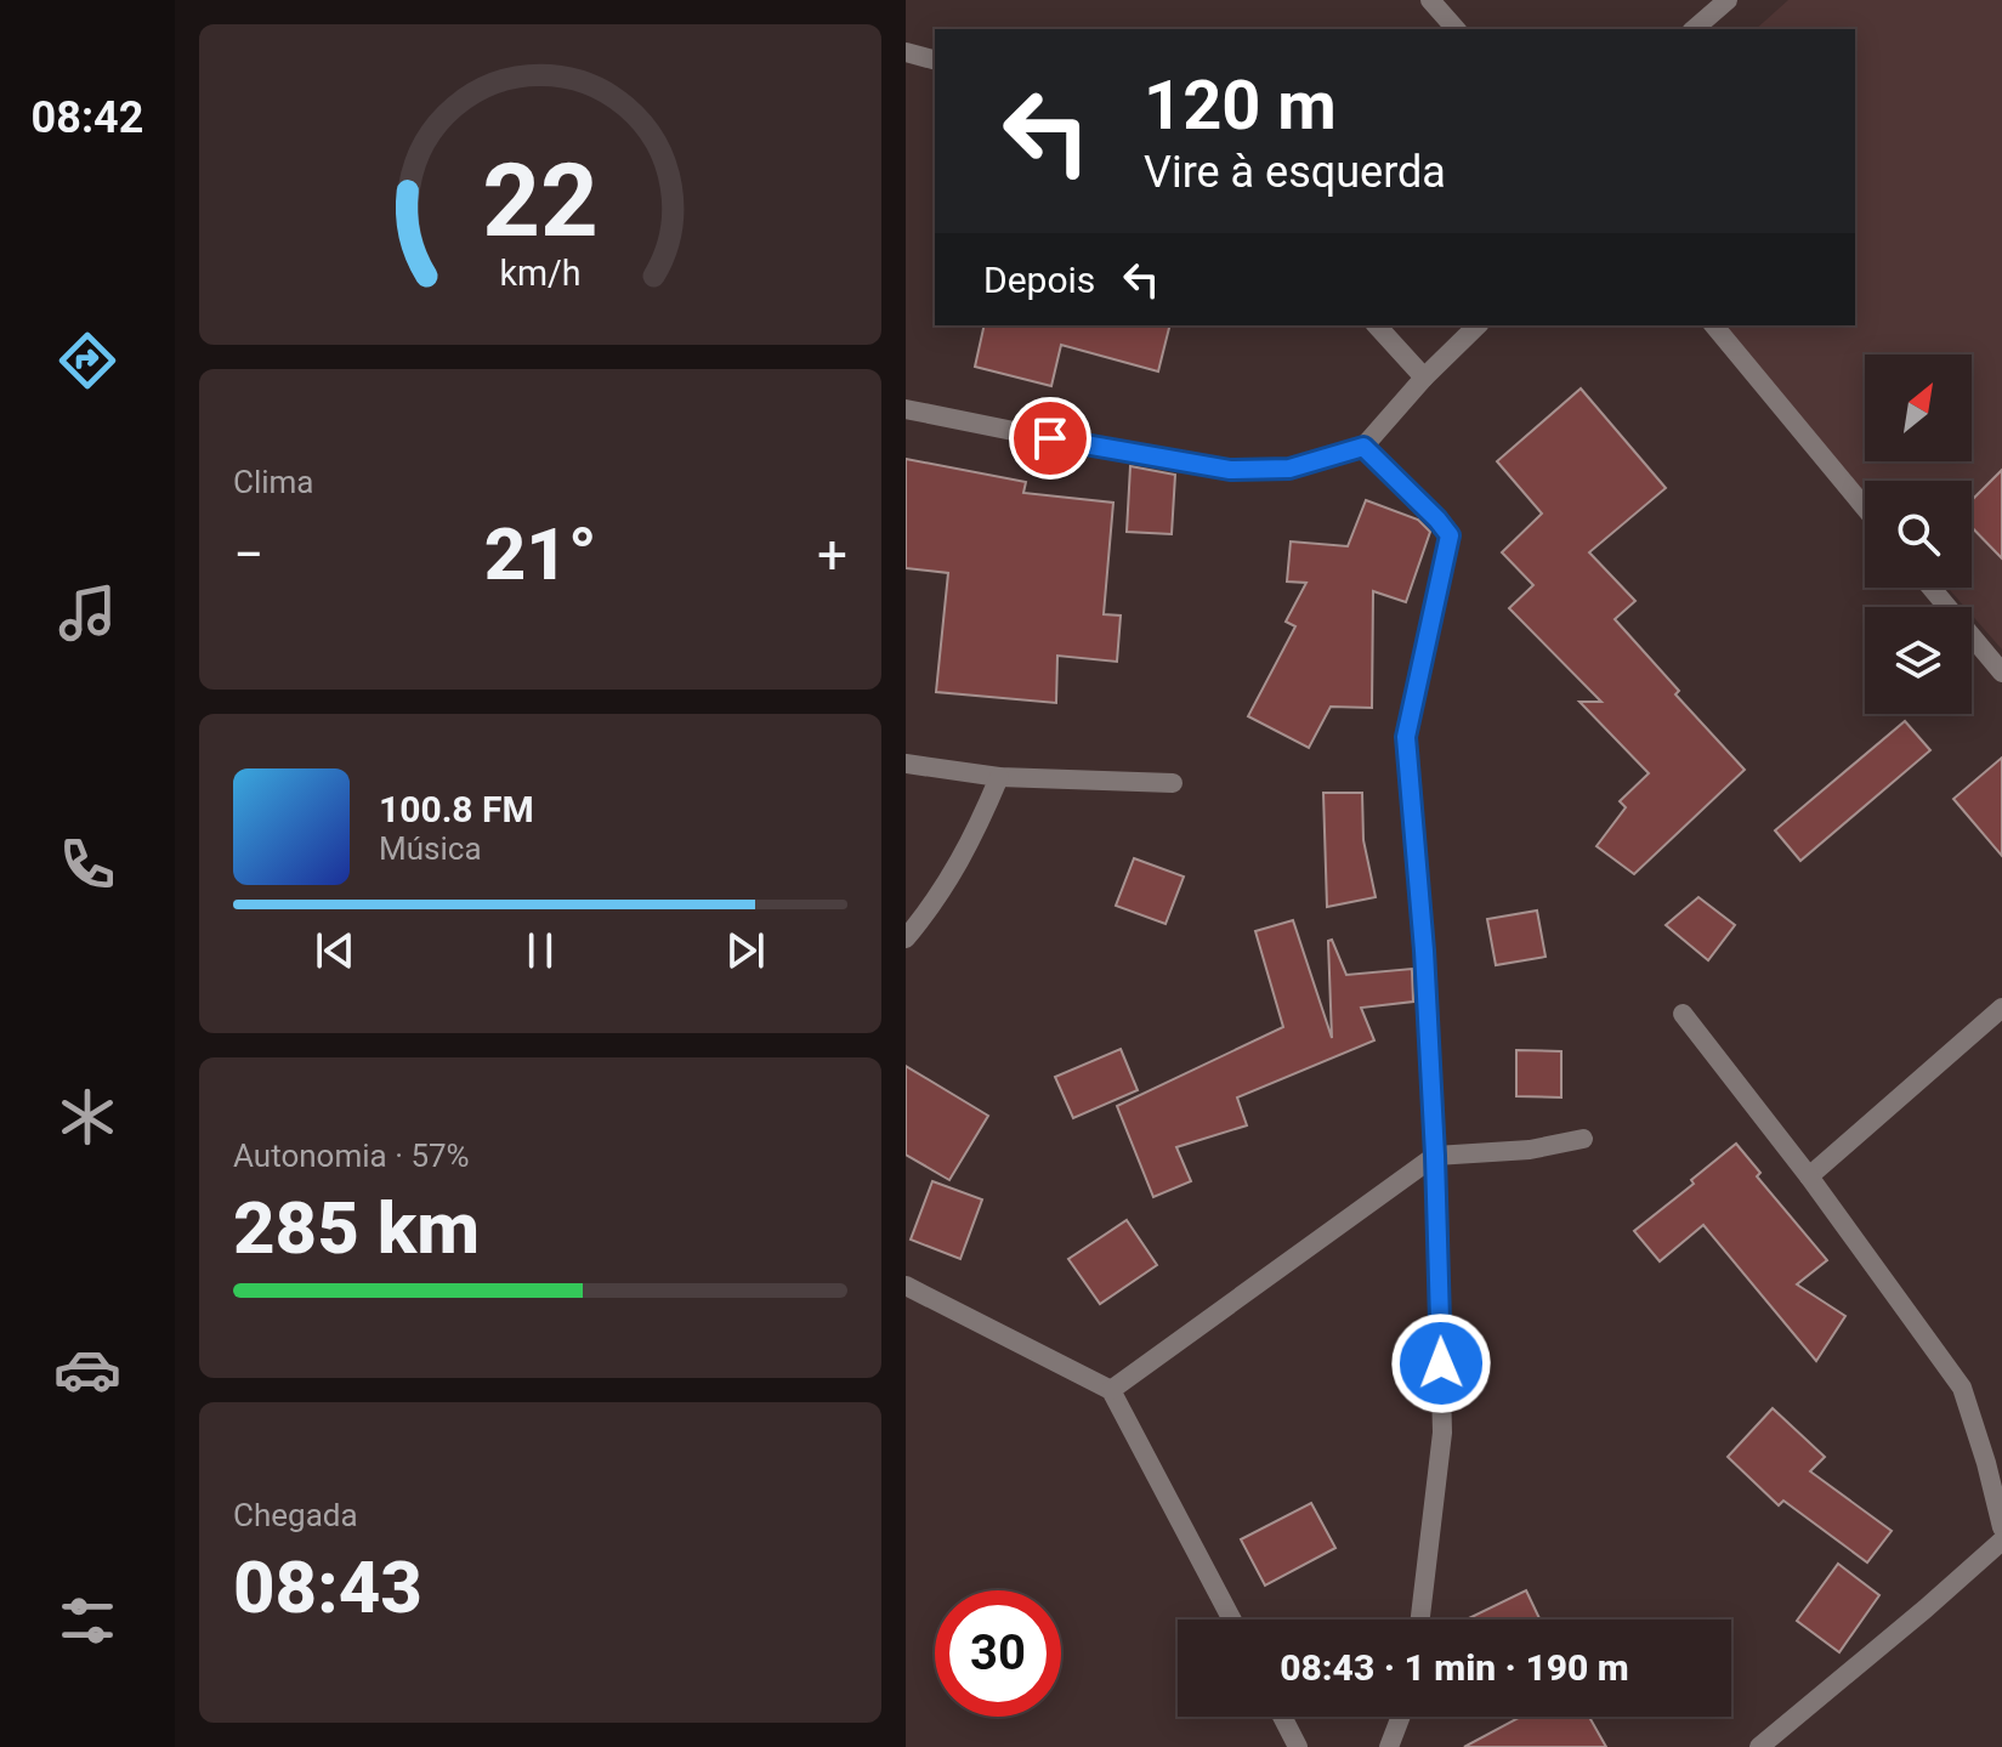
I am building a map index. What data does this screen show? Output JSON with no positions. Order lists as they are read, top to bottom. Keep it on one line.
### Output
{"north":"top right","page":{"tabs":"08:42","turn":["120 m","Vire à esquerda"],"then":"Depois","tile":["Clima",["Autonomia · 57%","285 km"],["Chegada","08:43"]],"heat":["−","21°","+"],"song":["100.8 FM","Música"],"limit":"30","trip":"08:43 · 1 min · 190 m","gauge":["22","km/h"]}}
